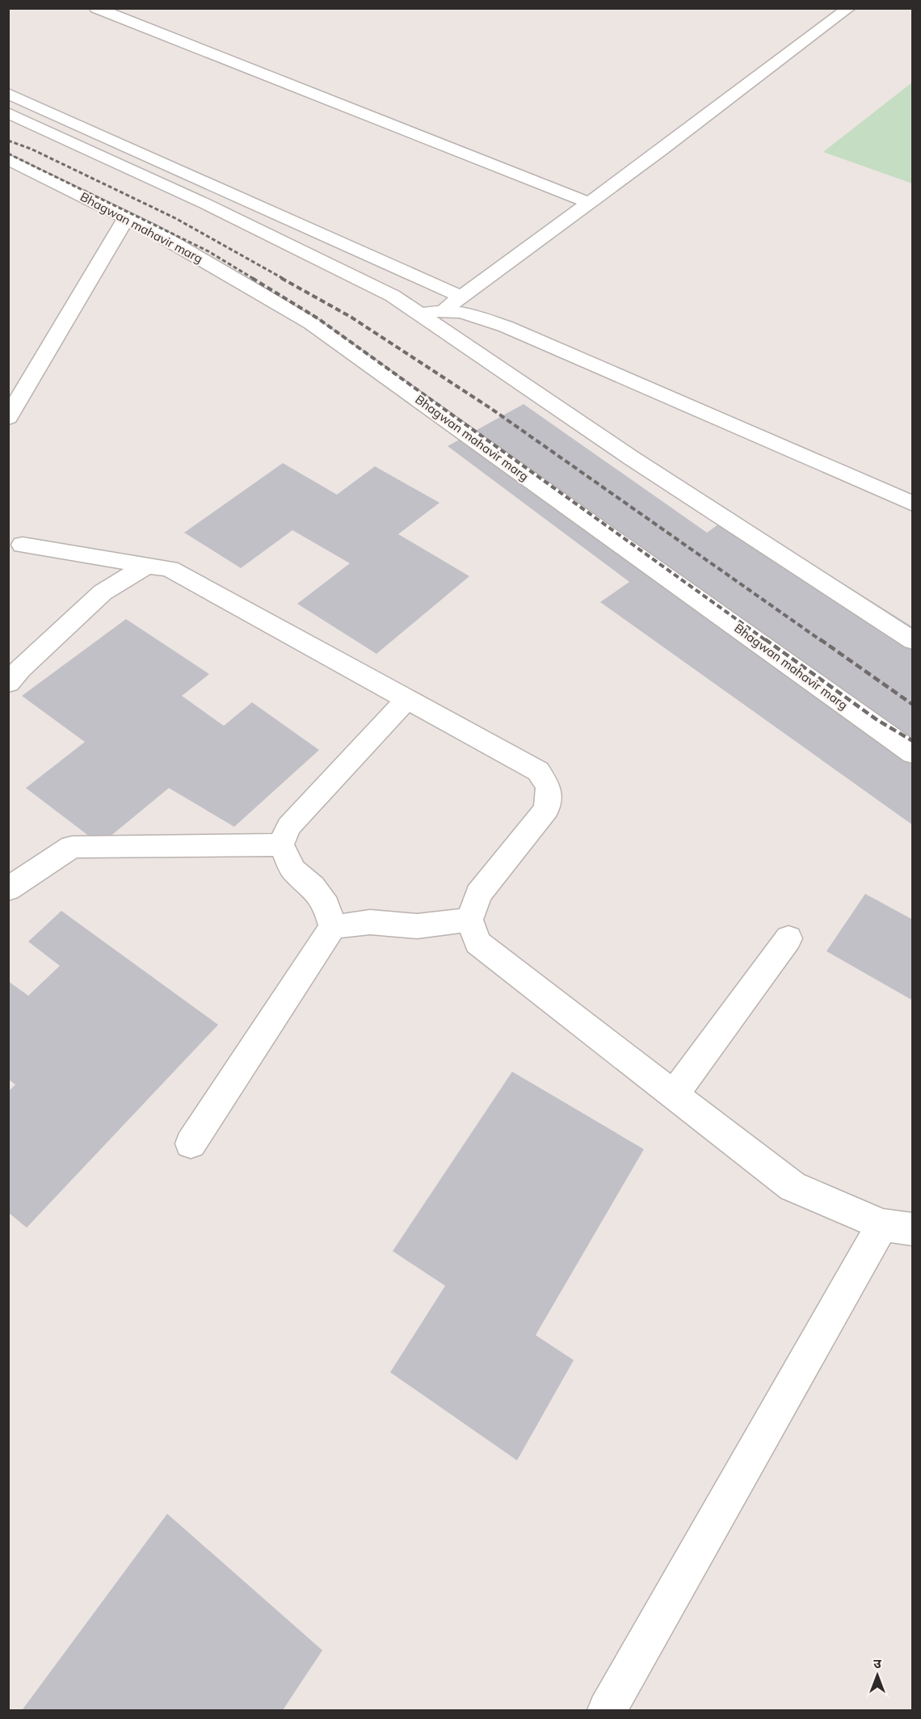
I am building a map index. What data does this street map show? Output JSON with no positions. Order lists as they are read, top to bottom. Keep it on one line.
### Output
{"streets":{"main road":["Bhagwan mahavir marg"]},"north":"top"}
